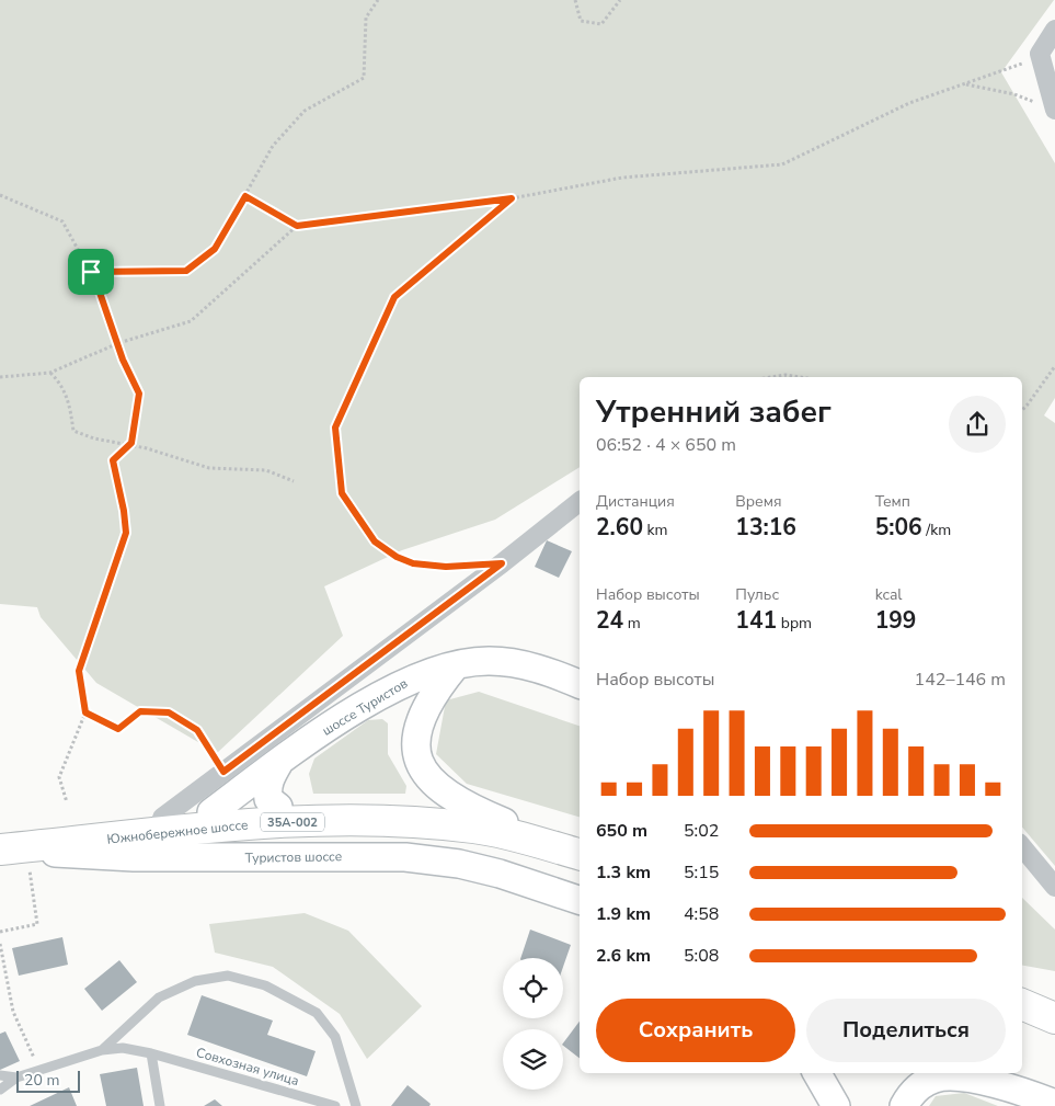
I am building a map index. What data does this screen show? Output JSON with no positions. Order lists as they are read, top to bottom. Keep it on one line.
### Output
{"streets":{"highway":["35А-002","Южнобережное шоссе"],"main road":["шоссе Туристов","Туристов шоссе"],"lane":["Совхозная улица"]},"crossings":[["шоссе Туристов","Южнобережное шоссе"],["Южнобережное шоссе","Туристов шоссе"]],"scale_bar":"20 m","page":{"heading":["Утренний забег","06:52 · 4 × 650 m"],"stats":[["Дистанция","2.60 km"],["Время","13:16"],["Темп","5:06 /km"],["Набор высоты","24 m"],["Пульс","141 bpm"],["kcal","199"]],"chart":["Набор высоты","142–146 m"],"list":[{"name":"650 m","note":"5:02"},{"name":"1.3 km","note":"5:15"},{"name":"1.9 km","note":"4:58"},{"name":"2.6 km","note":"5:08"}],"buttons":["Сохранить","Поделиться"],"scale":"20 m"}}
